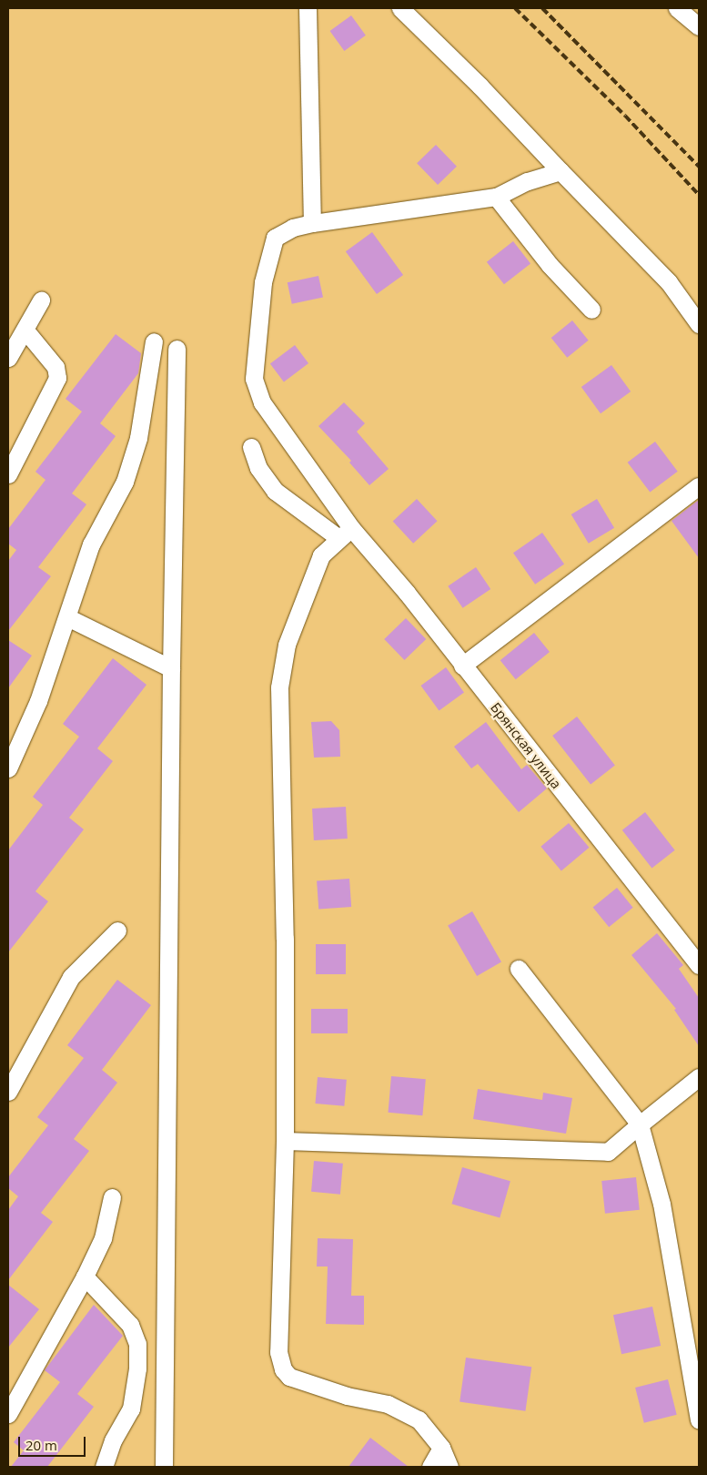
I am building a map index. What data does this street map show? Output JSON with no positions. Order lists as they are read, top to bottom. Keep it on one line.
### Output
{"streets":{"street":["Брянская улица"]},"scale_bar":"20 m"}
